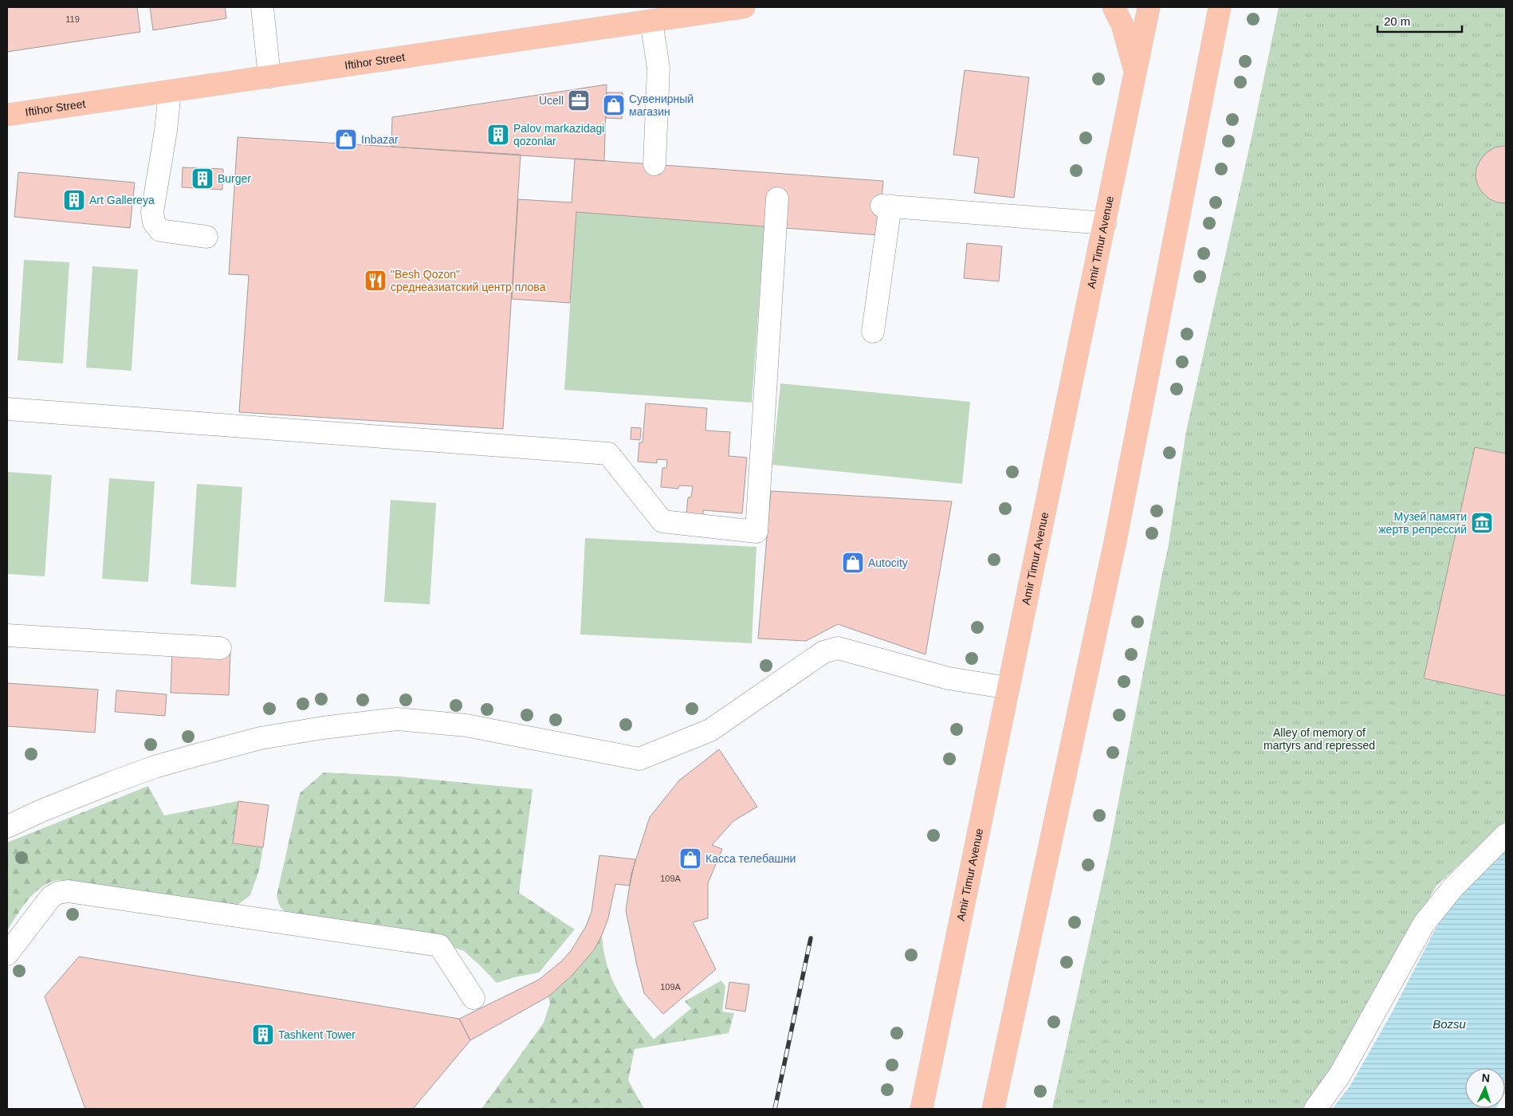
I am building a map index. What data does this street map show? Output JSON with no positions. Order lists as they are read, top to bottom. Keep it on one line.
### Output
{"streets":{"main road":["Iftihor Street","Amir Timur Avenue"]},"water":["Bozsu"],"parks":["Alley of memory of martyrs and repressed"],"places":{"office":["Ucell"],"shop":["Сувенирный магазин","Inbazar","Autocity","Касса телебашни"],"building":["Palov markazidagi qozonlar","Burger","Art Gallereya","Tashkent Tower"],"restaurant":["\"Besh Qozon\" среднеазиатский центр плова"],"museum":["Музей памяти жертв репрессий"]},"house_numbers":["119","109A","109A"],"scale_bar":"20 m","north":"top"}
